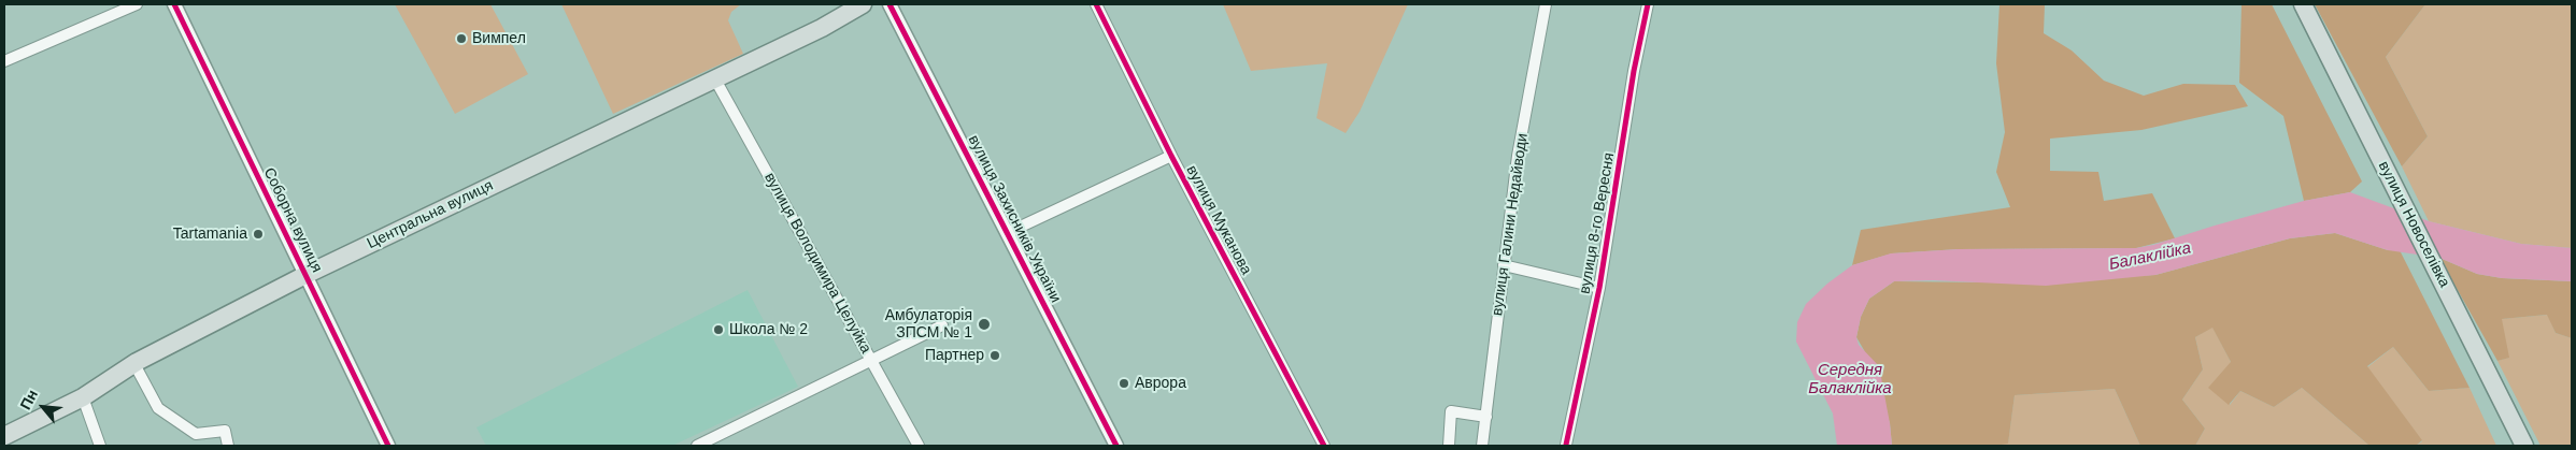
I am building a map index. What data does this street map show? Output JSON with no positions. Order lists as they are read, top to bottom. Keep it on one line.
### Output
{"streets":{"main road":["Центральна вулиця","вулиця Новоселівка"],"street":["вулиця Захисників України","Соборна вулиця","вулиця Муканова","вулиця 8-го Вересня","вулиця Галини Недайводи","вулиця Володимира Целуйка"]},"crossings":[["Центральна вулиця","Соборна вулиця"],["Центральна вулиця","вулиця Володимира Целуйка"]],"water":["Балаклійка","Середня Балаклійка"],"places":["Вимпел","Tartamania","Амбулаторія ЗПСМ № 1","Школа № 2","Партнер","Аврора"],"north":"top left"}
